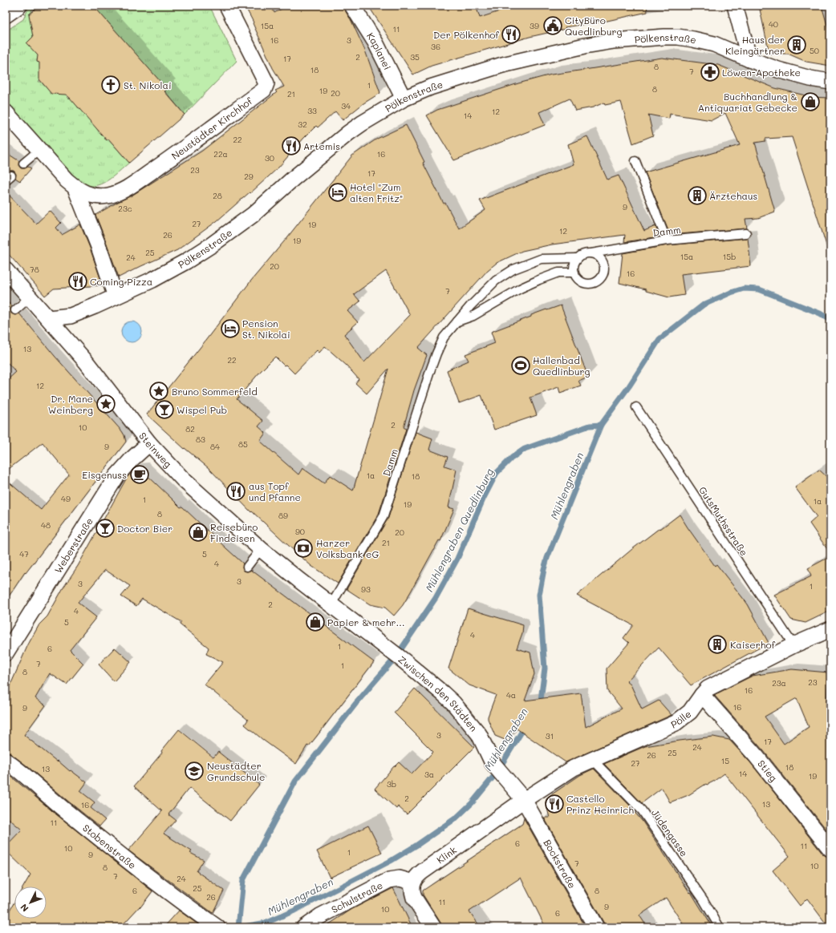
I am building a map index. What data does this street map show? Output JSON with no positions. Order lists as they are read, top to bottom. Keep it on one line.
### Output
{"streets":{"street":["Pölkenstraße","Kaplanei","Neustädter Kirchhof","Steinweg","Weberstraße","Zwischen den Städten","Pölle","Stieg","Stobenstraße","Klink","Bockstraße","Schulstraße"],"lane":["Damm","GutsMuthsstraße","Jüdengasse"]},"crossings":[["Pölkenstraße","Kaplanei"],["Pölkenstraße","Neustädter Kirchhof"],["Pölkenstraße","Steinweg"],["Damm","Steinweg"],["Damm","Zwischen den Städten"],["Steinweg","Weberstraße"],["Steinweg","Zwischen den Städten"],["GutsMuthsstraße","Pölle"],["Zwischen den Städten","Pölle"],["Zwischen den Städten","Klink"],["Zwischen den Städten","Bockstraße"],["Pölle","Stieg"],["Pölle","Jüdengasse"],["Pölle","Klink"],["Pölle","Bockstraße"],["Klink","Bockstraße"],["Klink","Schulstraße"]],"water":["Mühlengraben","Mühlengraben Quedlinburg"],"places":{"public building":["CityBüro Quedlinburg"],"restaurant":["Der Pölkenhof","Artemis","Coming Pizza","aus Topf und Pfanne","Castello Prinz Heinrich"],"building":["Haus der Kleingärtner","Ärztehaus","Kaiserhof"],"pharmacy":["Löwen-Apotheke"],"church":["St. Nikolai"],"shop":["Buchhandlung & Antiquariat Gebecke","Reisebüro Findeisen","Papier & mehr…"],"hotel":["Hotel \"Zum alten Fritz\"","Pension St. Nikolai"],"sports":["Hallenbad Quedlinburg"],"place":["Bruno Sommerfeld","Dr. Mane Weinberg"],"bar":["Wispel Pub","Doctor Bier"],"cafe":["Eisgenuss"],"bank":["Harzer Volksbank eG"],"school or university":["Neustädter Grundschule"]},"house_numbers":["40","15a","39","11","16","3","36","50","2","35","17","8","18","7","1","8","19","20","21","34","33","12","14","32","22","22a","16","30","23","17","29","28","9","23c","27","19","12","26","19","25","15a","15b","24","20","78","16","7","13","22","12","2","10","82","83","85","9","84","1a","18","49","1","1a","19","8","89","48","90","20","21","47","5","4","3","3","1","93","2","4","5","4","1","6","7","1","8","23","23a","16","4a","16","9","3","31","17","24","25","26","15","27","18","13","14","3a","19","3b","2","13","16","11","6","11","10","1","9","7","10","8","7","24","25","6","8","26","11","9","10","6"],"north":"bottom left"}
